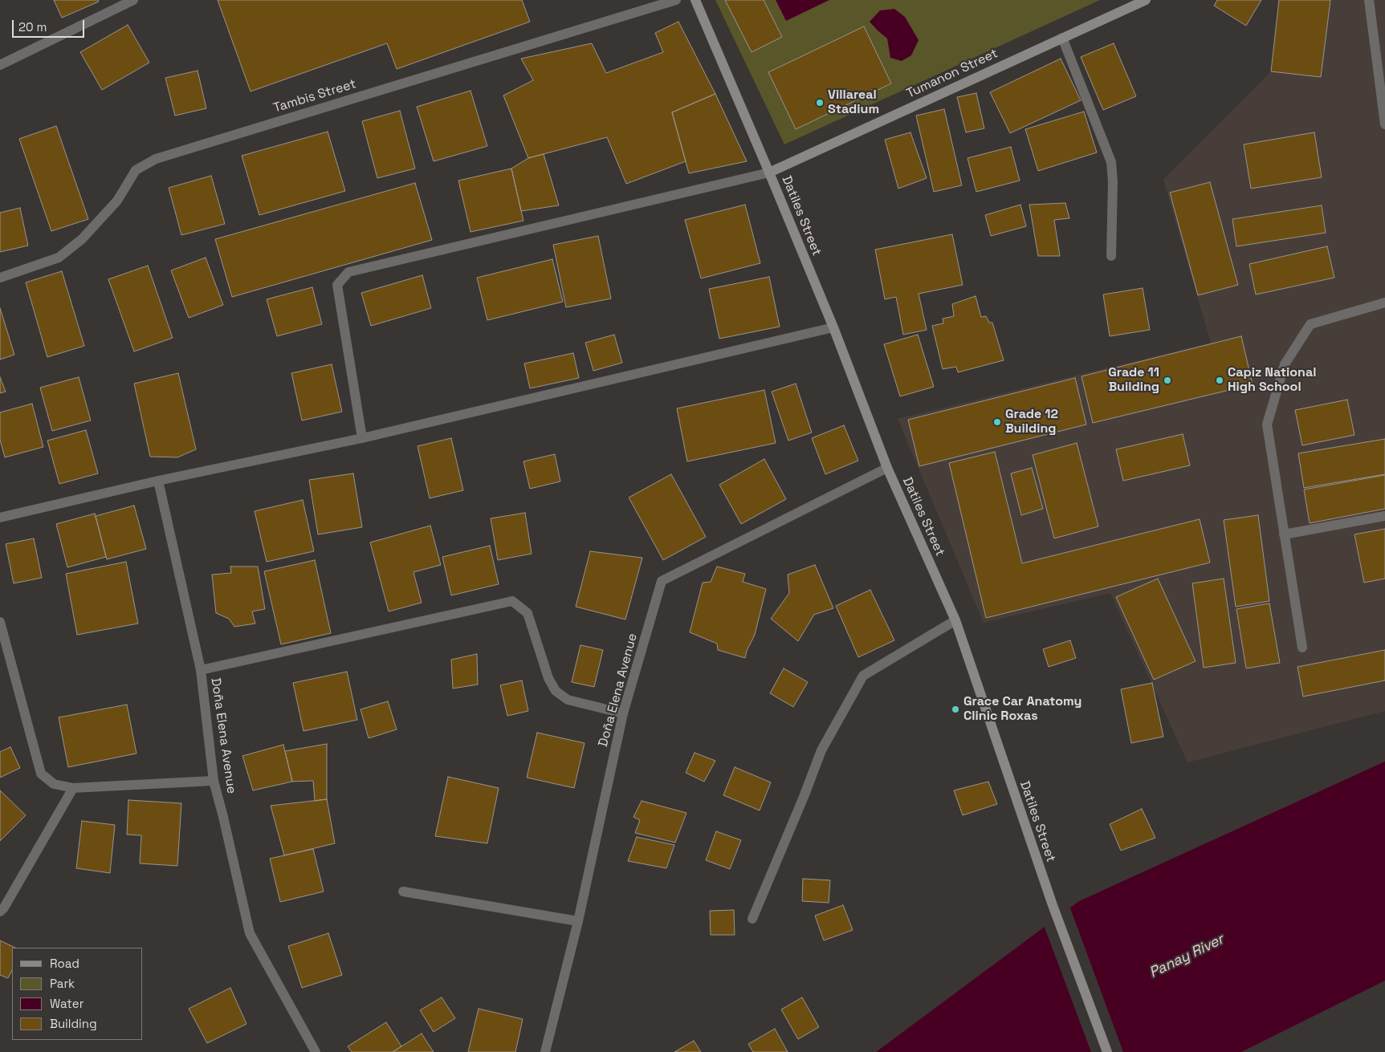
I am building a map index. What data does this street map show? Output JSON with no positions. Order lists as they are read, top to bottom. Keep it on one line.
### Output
{"streets":{"main road":["Tumanon Street","Datiles Street"],"street":["Tambis Street","Doña Elena Avenue"]},"crossings":[["Tumanon Street","Datiles Street"],["Datiles Street","Doña Elena Avenue"]],"water":["Panay River"],"places":["Villareal Stadium","Grade 11 Building","Capiz National High School","Grade 12 Building","Grace Car Anatomy Clinic Roxas"],"legend":["Road","Park","Water","Building"],"scale_bar":"20 m"}
